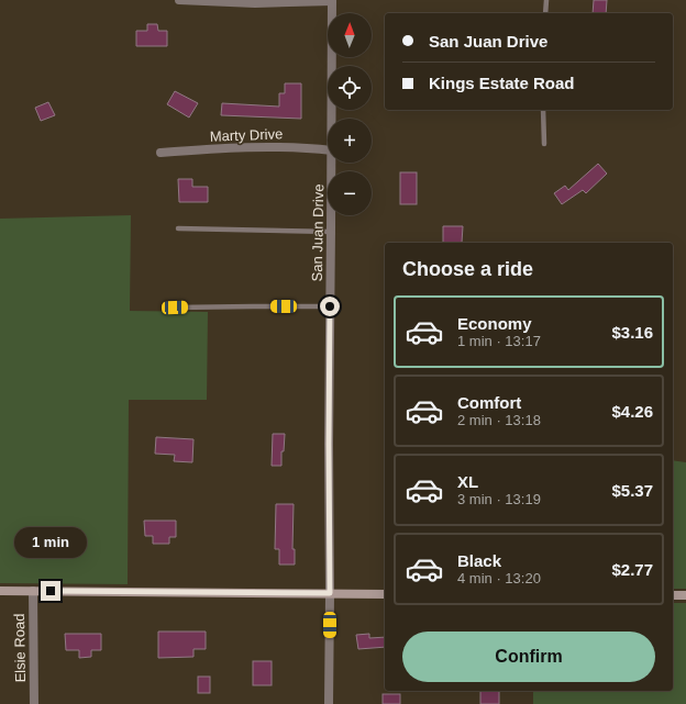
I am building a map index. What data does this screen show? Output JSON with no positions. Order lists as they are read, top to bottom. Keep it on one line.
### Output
{"streets":{"street":["Marty Drive","San Juan Drive","Elsie Road"]},"north":"top","page":{"map_buttons":["+","−"],"banner":["San Juan Drive","Kings Estate Road"],"heading":"Choose a ride","list":[{"name":"Economy","note":"1 min · 13:17","value":"$3.16"},{"name":"Comfort","note":"2 min · 13:18","value":"$4.26"},{"name":"XL","note":"3 min · 13:19","value":"$5.37"},{"name":"Black","note":"4 min · 13:20","value":"$2.77"}],"bubble":"1 min","buttons":"Confirm"}}
